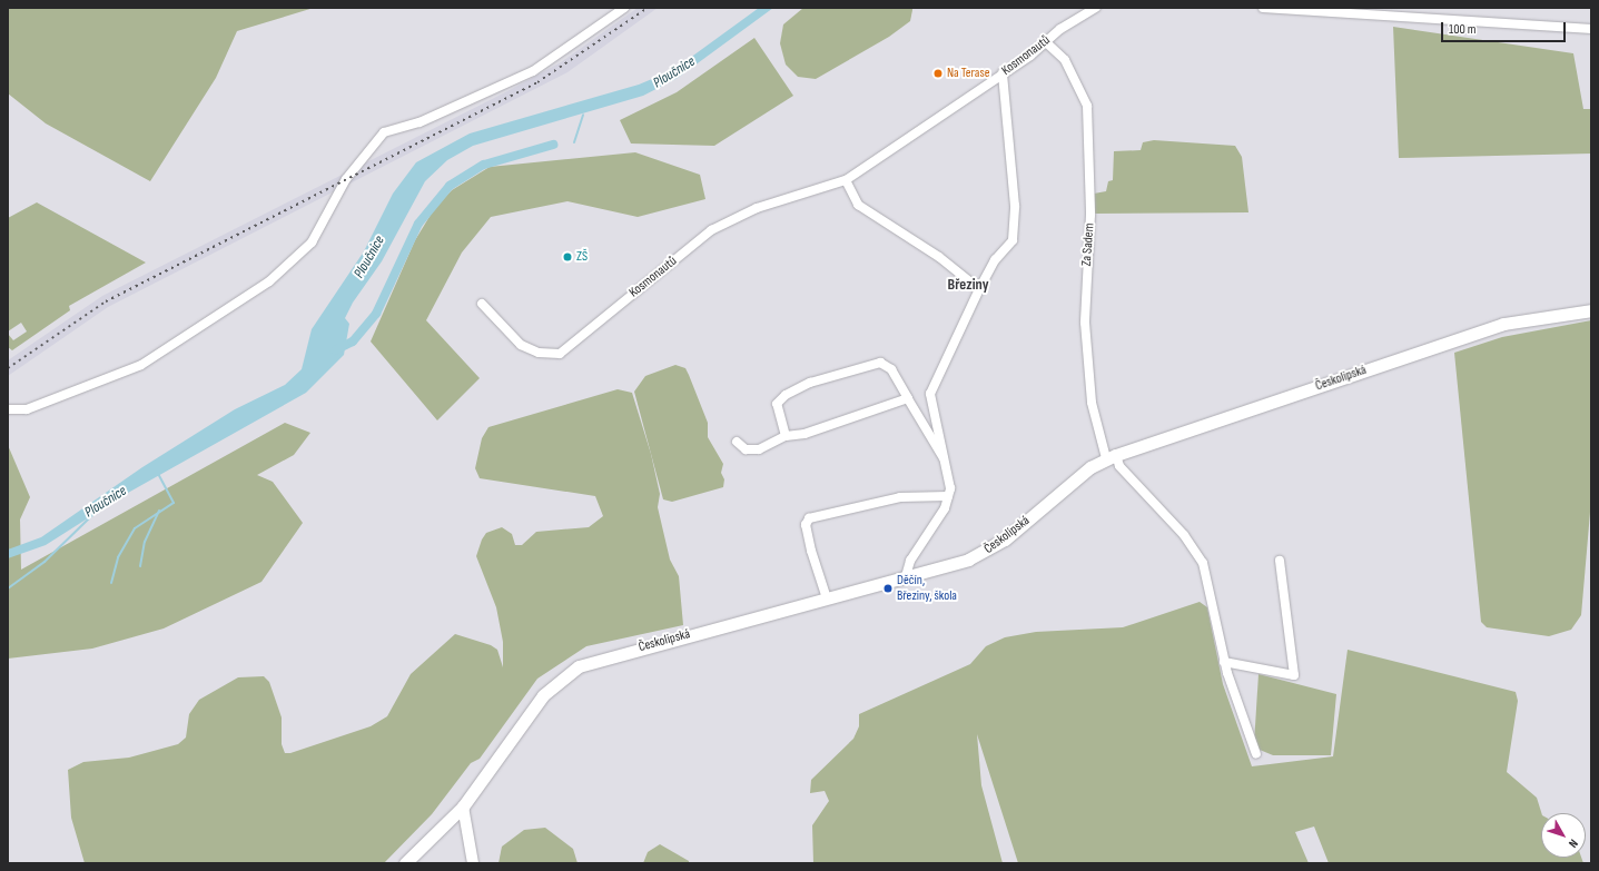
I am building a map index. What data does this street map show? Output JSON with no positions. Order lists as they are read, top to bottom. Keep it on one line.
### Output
{"streets":{"main road":["Českolipská"],"street":["Kosmonautů","Za Sadem"]},"crossings":[["Kosmonautů","Za Sadem"],["Za Sadem","Českolipská"]],"districts":["Březiny"],"water":["Ploučnice"],"places":["Na Terase","ZŠ","Děčín, Březiny, škola"],"scale_bar":"100 m","north":"bottom right"}
